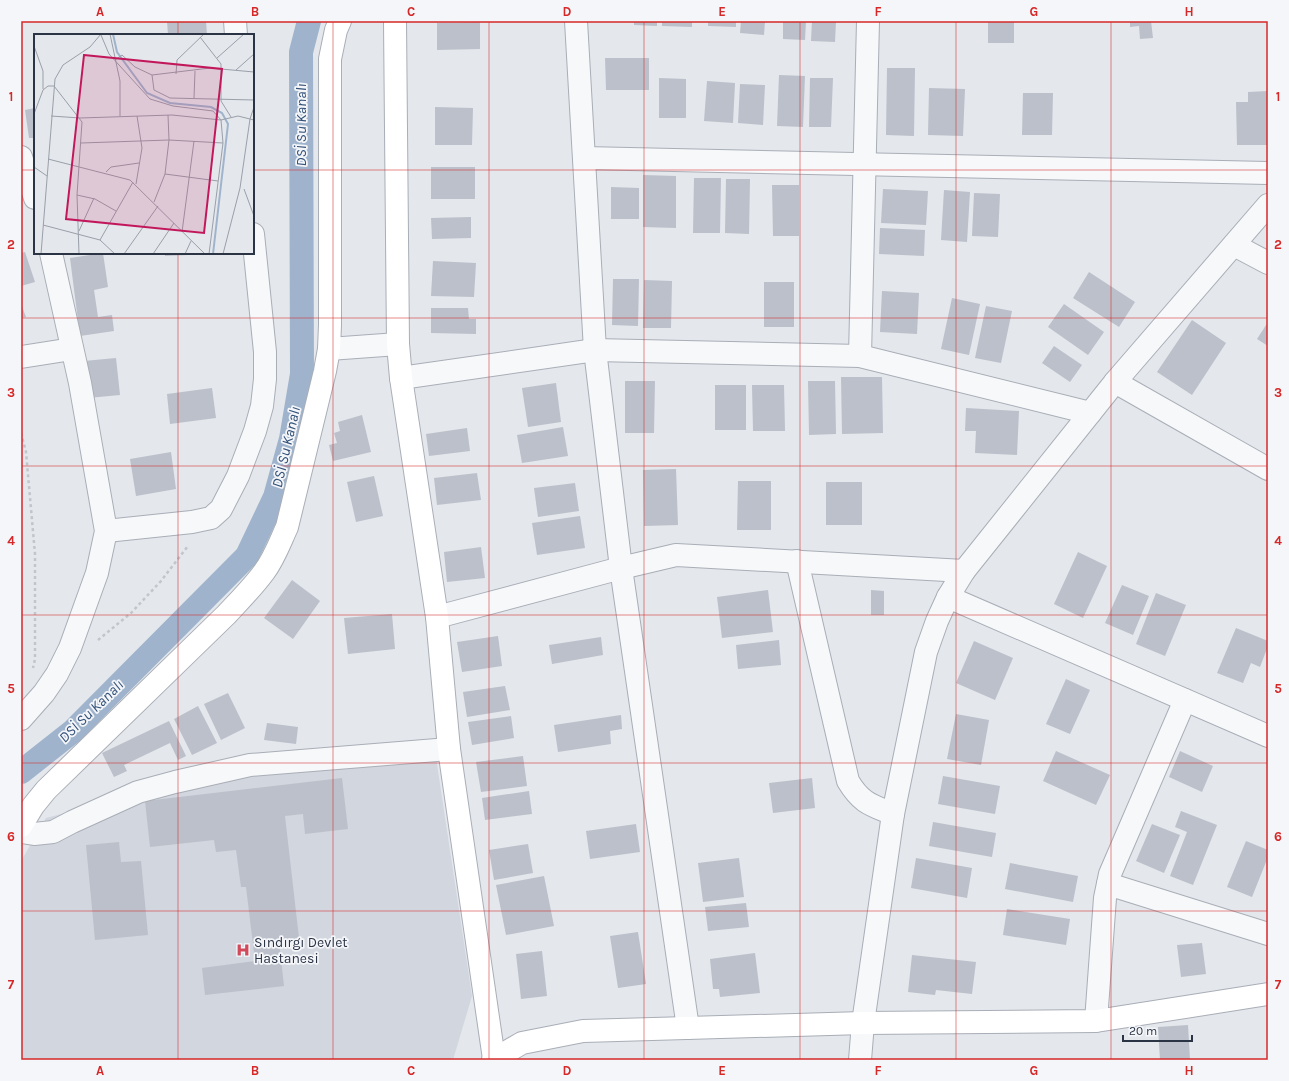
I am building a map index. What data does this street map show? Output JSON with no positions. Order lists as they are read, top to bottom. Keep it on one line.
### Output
{"water":["DSİ Su Kanalı"],"places":{"hospital":["Sındırgı Devlet Hastanesi"]},"scale_bar":"20 m","grid":{"columns":["A","B","C","D","E","F","G","H"],"rows":["1","2","3","4","5","6","7"]}}
